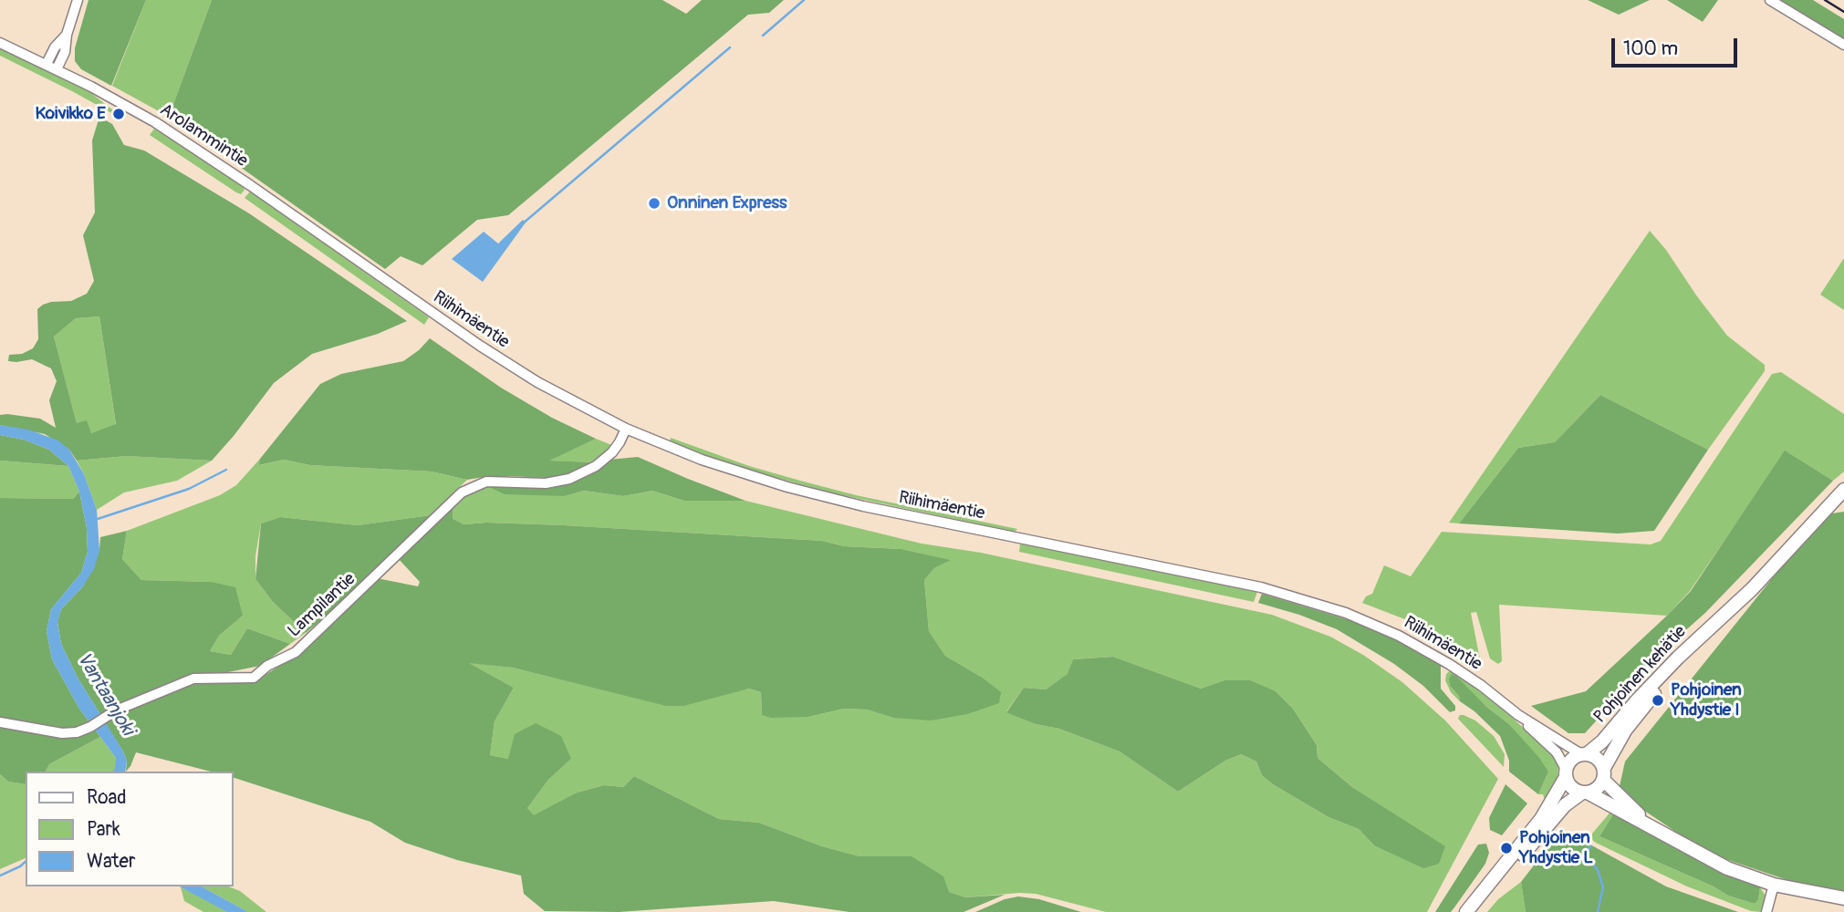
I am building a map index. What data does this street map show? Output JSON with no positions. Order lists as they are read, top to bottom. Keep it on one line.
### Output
{"streets":{"main road":["Pohjoinen kehätie"],"street":["Arolammintie","Riihimäentie","Lampilantie"]},"crossings":[["Arolammintie","Riihimäentie"],["Riihimäentie","Lampilantie"],["Riihimäentie","Pohjoinen kehätie"]],"water":["Vantaanjoki"],"places":["Koivikko E","Onninen Express","Pohjoinen Yhdystie I","Pohjoinen Yhdystie L"],"legend":["Road","Park","Water"],"scale_bar":"100 m"}
